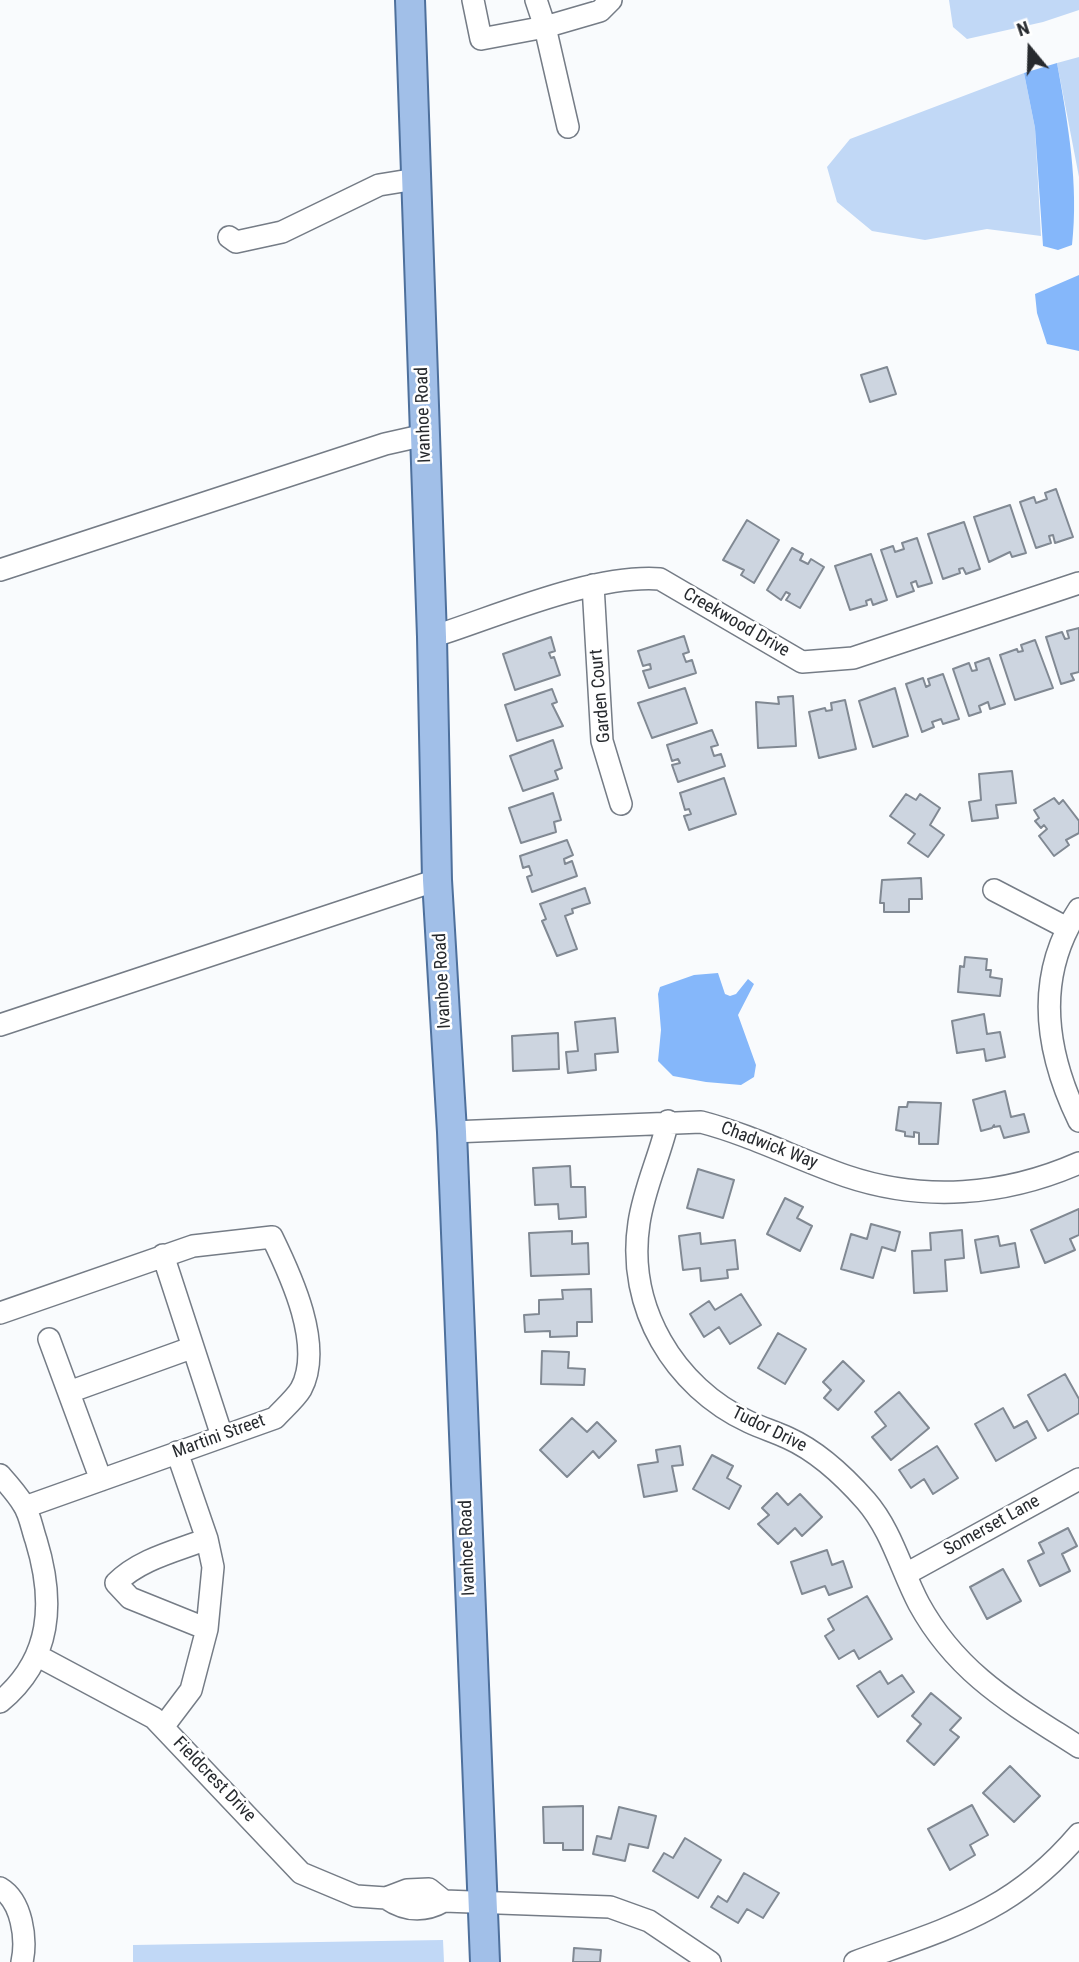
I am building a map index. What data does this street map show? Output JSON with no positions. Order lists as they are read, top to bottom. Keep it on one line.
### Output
{"streets":{"main road":["Ivanhoe Road"],"street":["Creekwood Drive","Garden Court","Chadwick Way","Tudor Drive","Martini Street","Somerset Lane","Fieldcrest Drive"]},"crossings":[["Ivanhoe Road","Creekwood Drive"],["Ivanhoe Road","Chadwick Way"],["Ivanhoe Road","Fieldcrest Drive"],["Creekwood Drive","Garden Court"],["Chadwick Way","Tudor Drive"],["Tudor Drive","Somerset Lane"]],"north":"top"}
